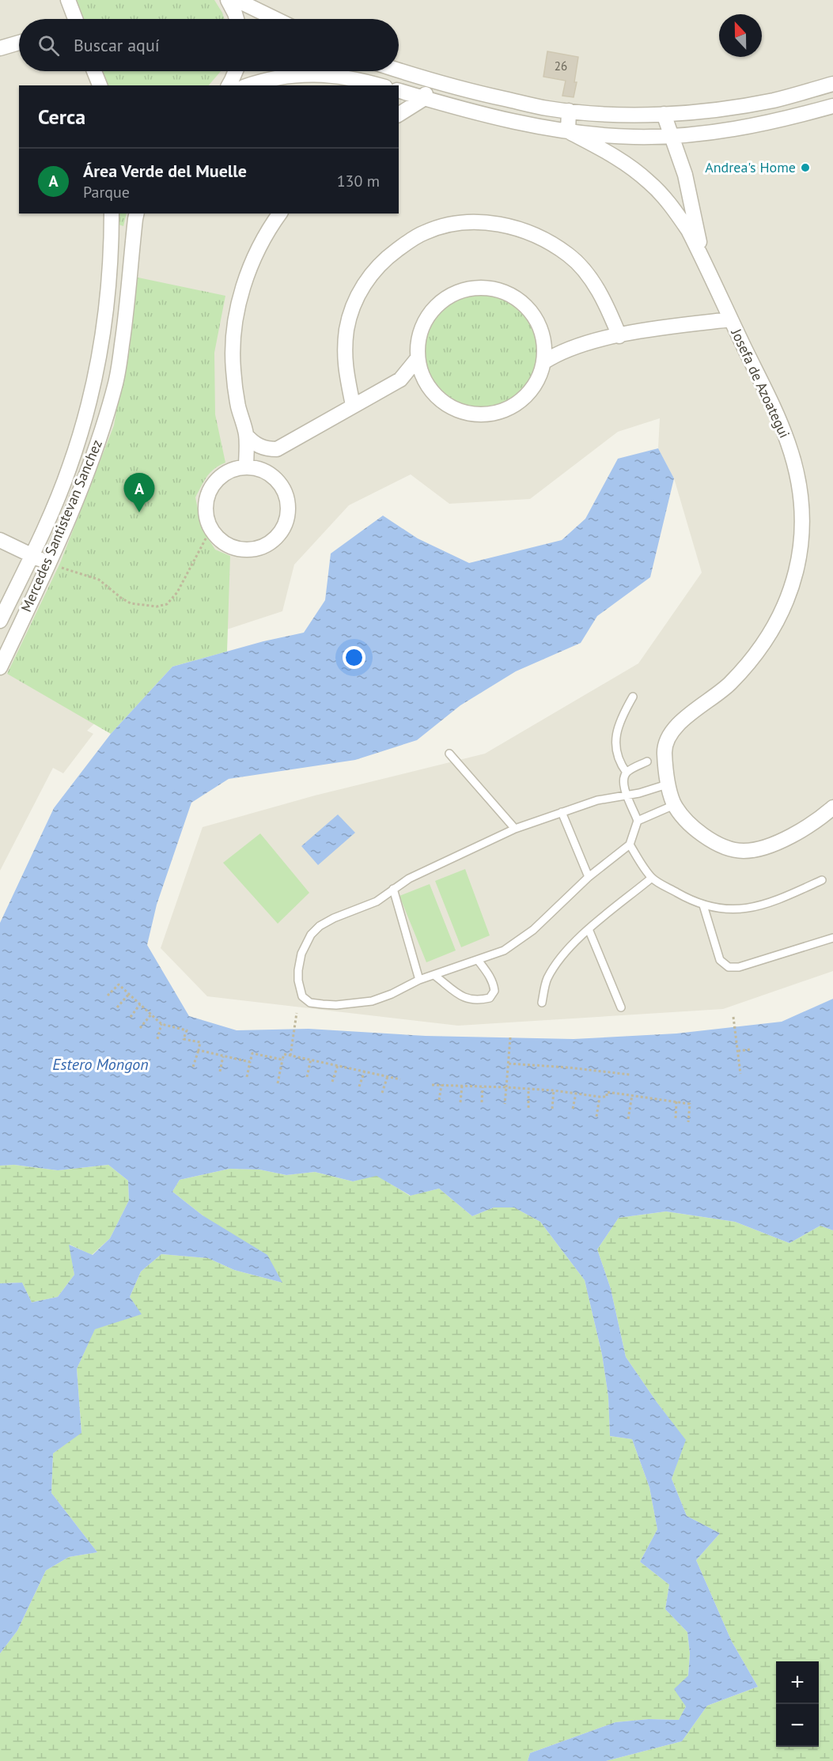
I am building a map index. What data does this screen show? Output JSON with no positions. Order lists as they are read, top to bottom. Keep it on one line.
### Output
{"streets":{"street":["Josefa de Azoategui","Mercedes Santistevan Sanchez"]},"water":["Estero Mongon"],"places":["Andrea's Home"],"house_numbers":["26"],"north":"top","page":{"search":"Buscar aquí","heading":"Cerca","list":[{"mark":"A","name":"Área Verde del Muelle","note":"Parque","value":"130 m"}],"pins":"A","map_buttons":["+","−"]}}
